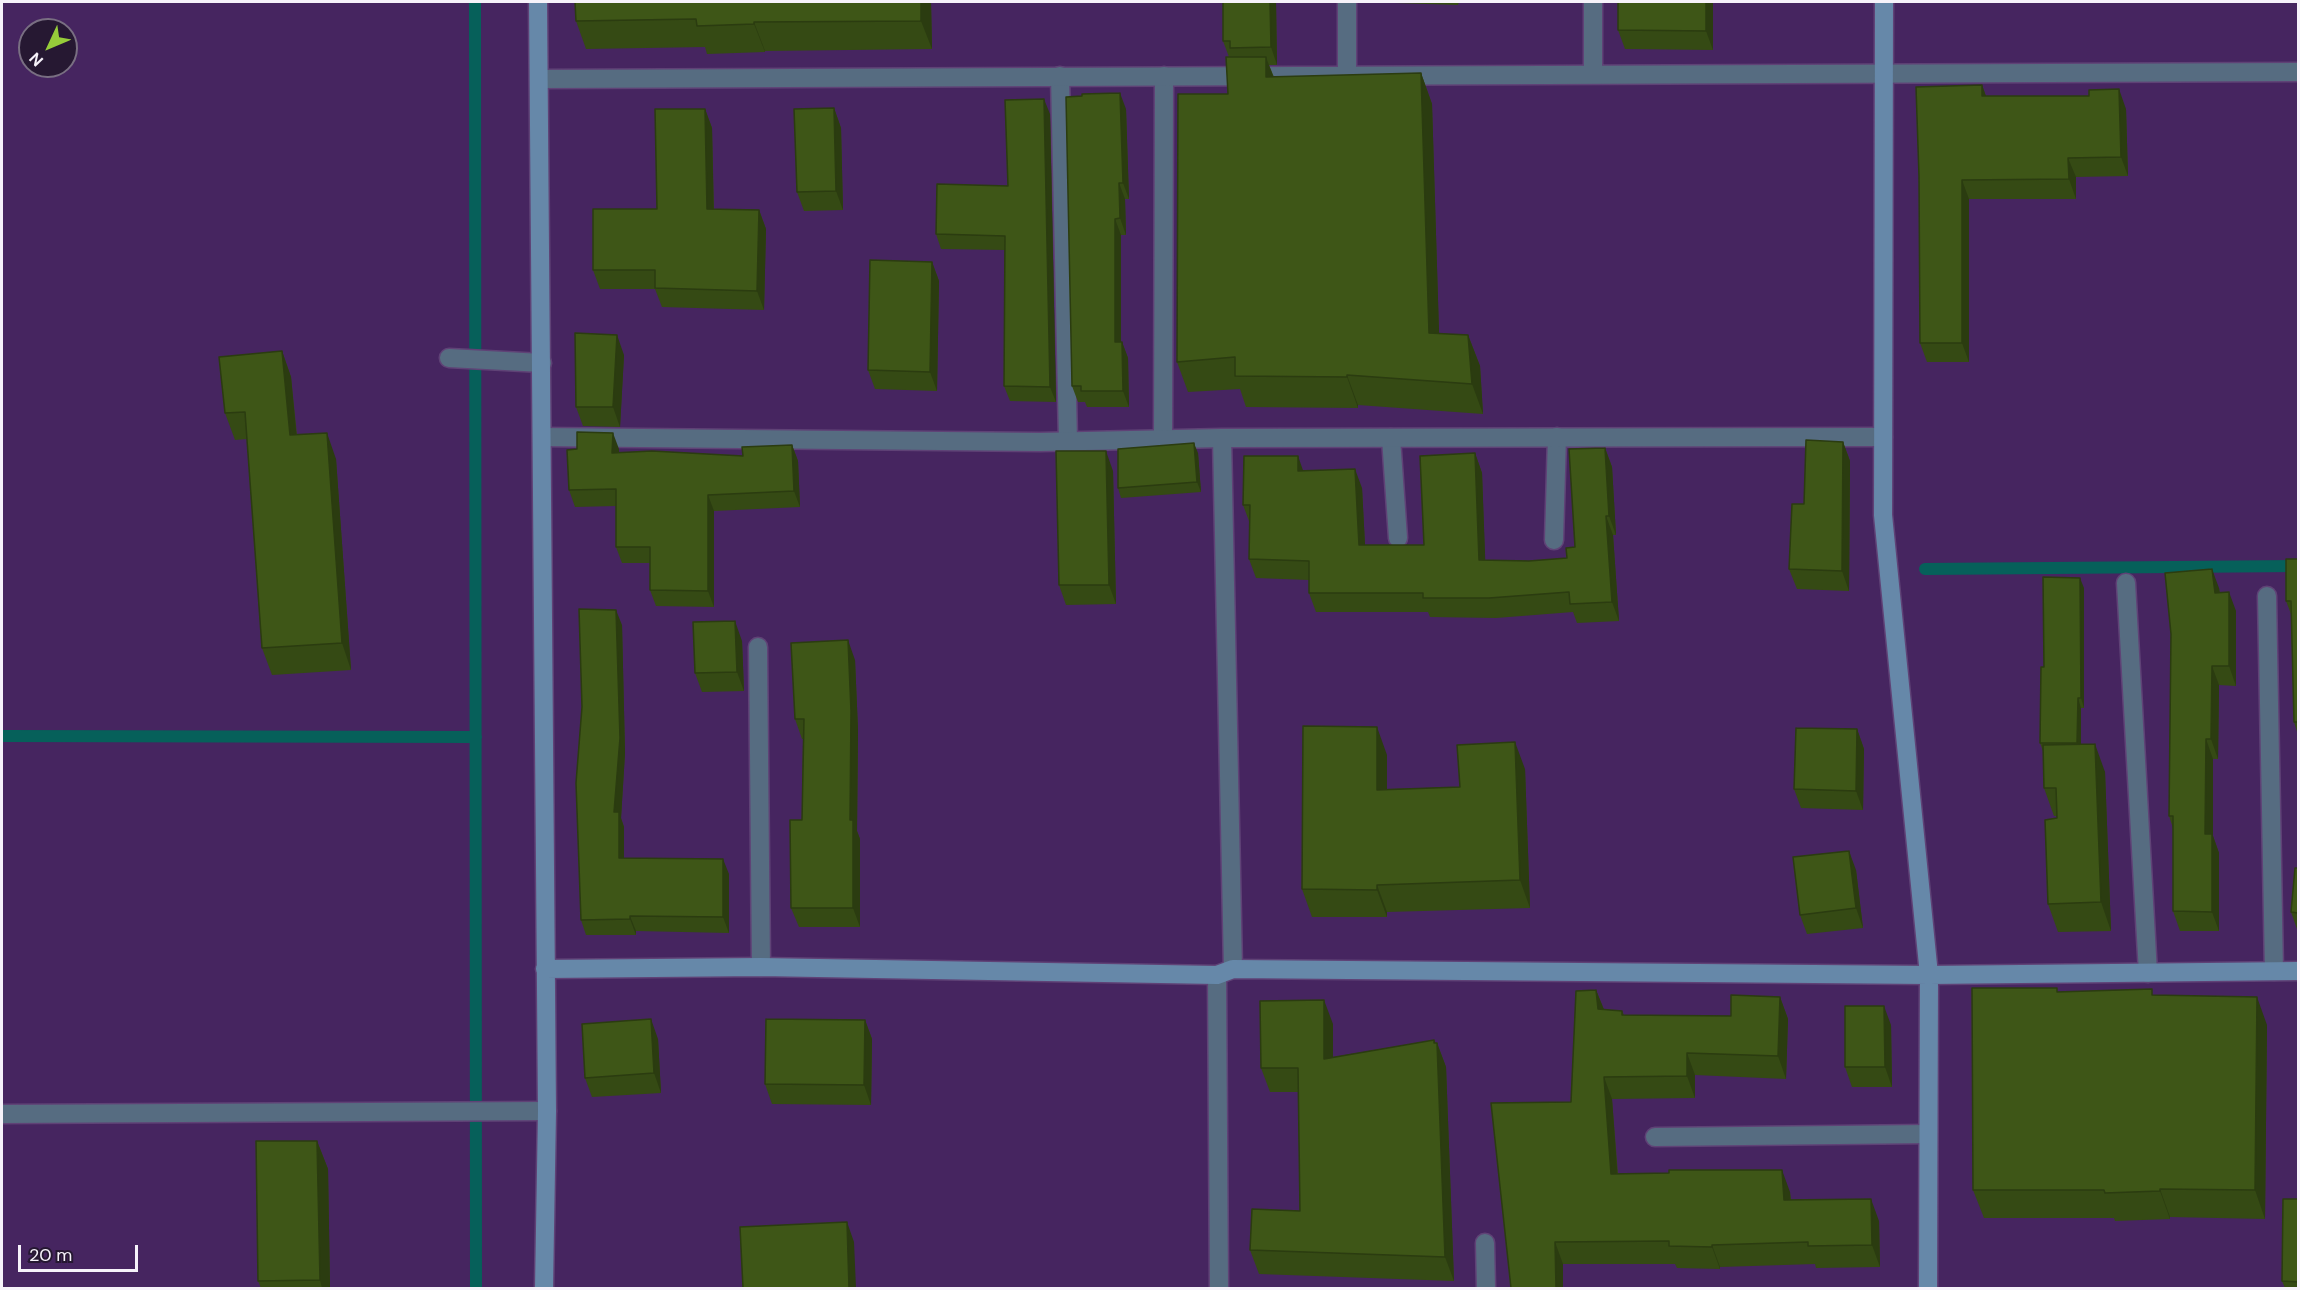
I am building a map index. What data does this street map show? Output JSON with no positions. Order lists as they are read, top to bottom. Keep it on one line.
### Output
{"scale_bar":"20 m","north":"bottom left"}
